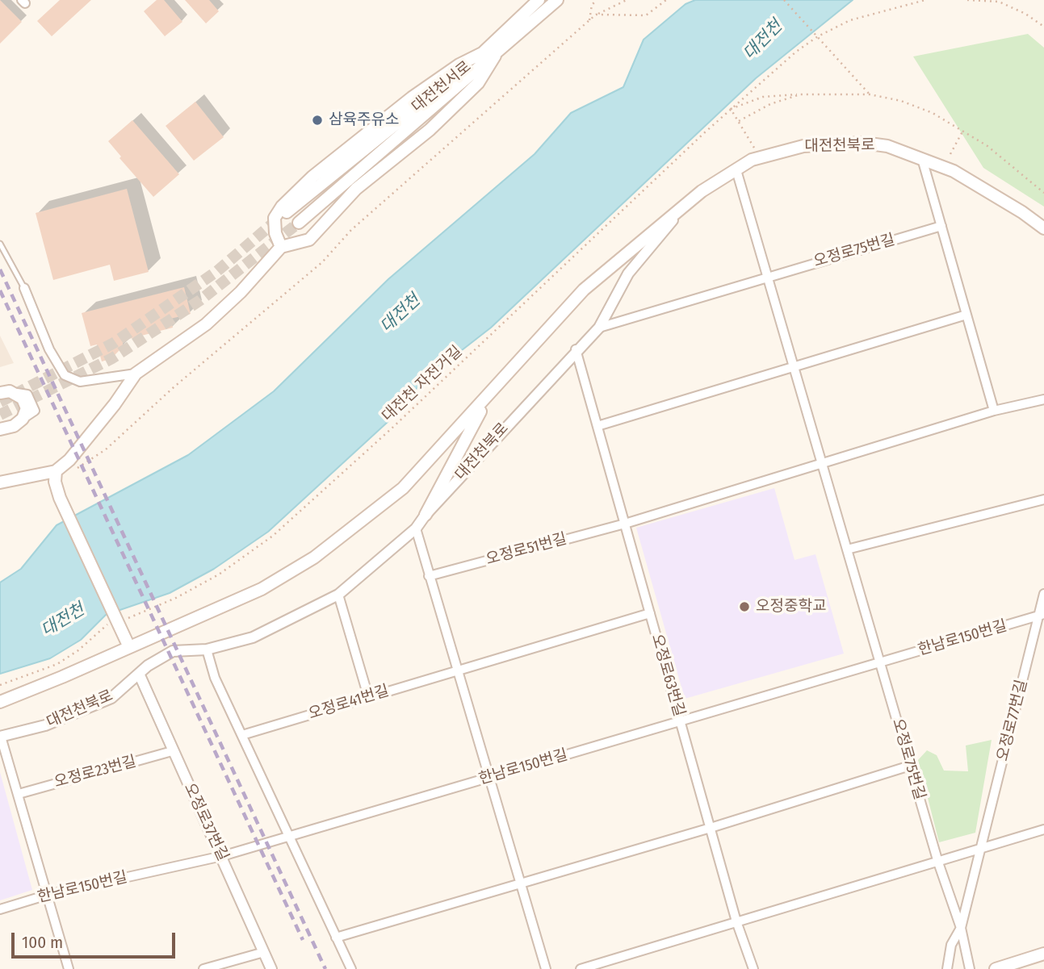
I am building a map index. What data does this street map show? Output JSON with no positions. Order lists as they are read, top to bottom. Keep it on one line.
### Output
{"streets":{"main road":["대전천서로","대전천북로"],"street":["오정로75번길","오정로51번길","한남로150번길","오정로63번길","오정로41번길","오정로77번길","오정로23번길","오정로37번길"],"path":["대전천 자전거길"]},"crossings":[["대전천북로","오정로75번길"],["대전천북로","오정로63번길"],["대전천북로","오정로37번길"],["오정로75번길","한남로150번길"],["오정로75번길","오정로77번길"],["오정로51번길","오정로63번길"],["한남로150번길","오정로63번길"],["한남로150번길","오정로77번길"],["한남로150번길","오정로37번길"],["오정로23번길","오정로37번길"]],"water":["대전천"],"places":["삼육주유소","오정중학교"],"scale_bar":"100 m"}
